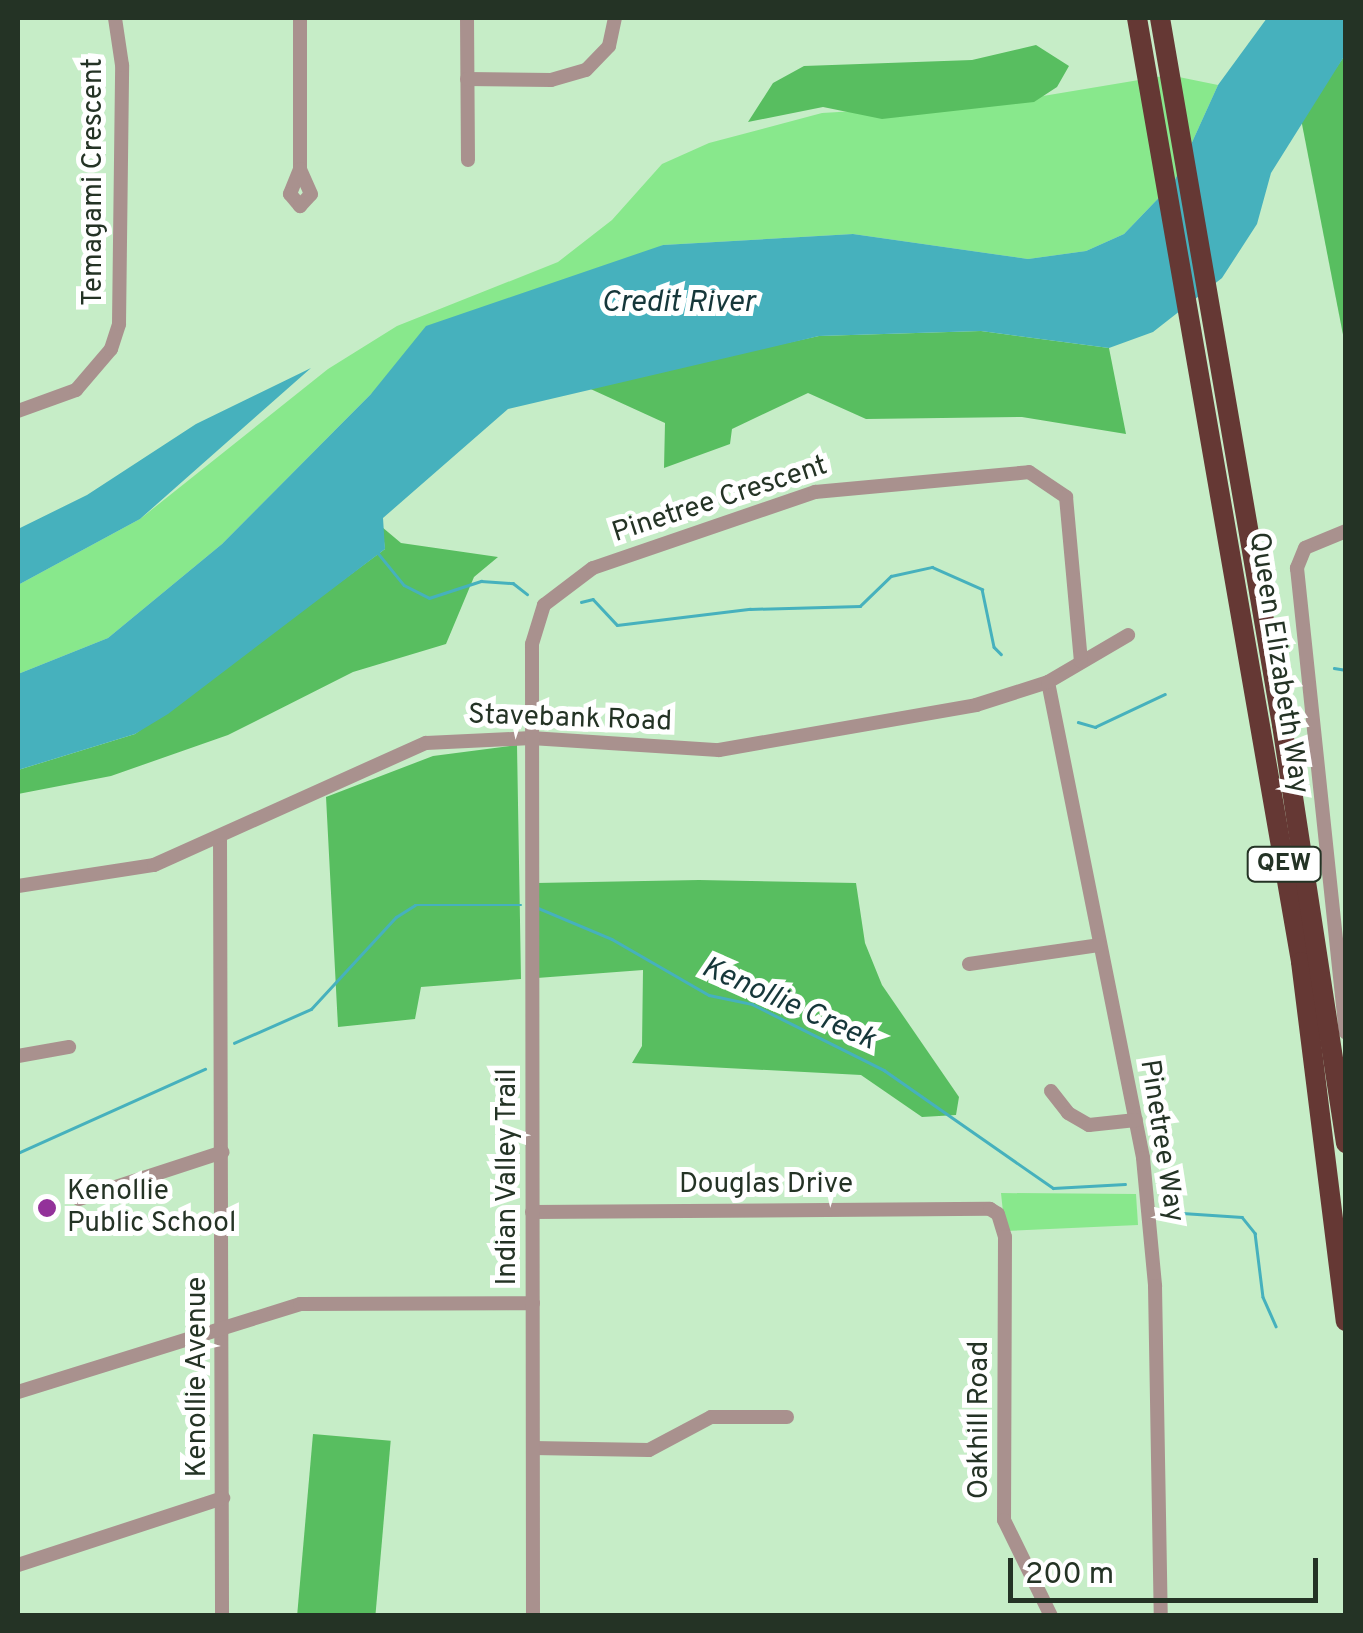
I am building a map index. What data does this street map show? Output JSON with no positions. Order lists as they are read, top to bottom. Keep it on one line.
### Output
{"streets":{"highway":["Queen Elizabeth Way","QEW"],"street":["Temagami Crescent","Pinetree Crescent","Stavebank Road","Pinetree Way","Indian Valley Trail","Douglas Drive","Kenollie Avenue","Oakhill Road"]},"crossings":[["Pinetree Crescent","Stavebank Road"],["Pinetree Crescent","Indian Valley Trail"],["Stavebank Road","Pinetree Way"],["Stavebank Road","Indian Valley Trail"],["Stavebank Road","Kenollie Avenue"],["Indian Valley Trail","Douglas Drive"],["Douglas Drive","Oakhill Road"]],"water":["Credit River","Kenollie Creek"],"places":["Kenollie Public School"],"scale_bar":"200 m"}
